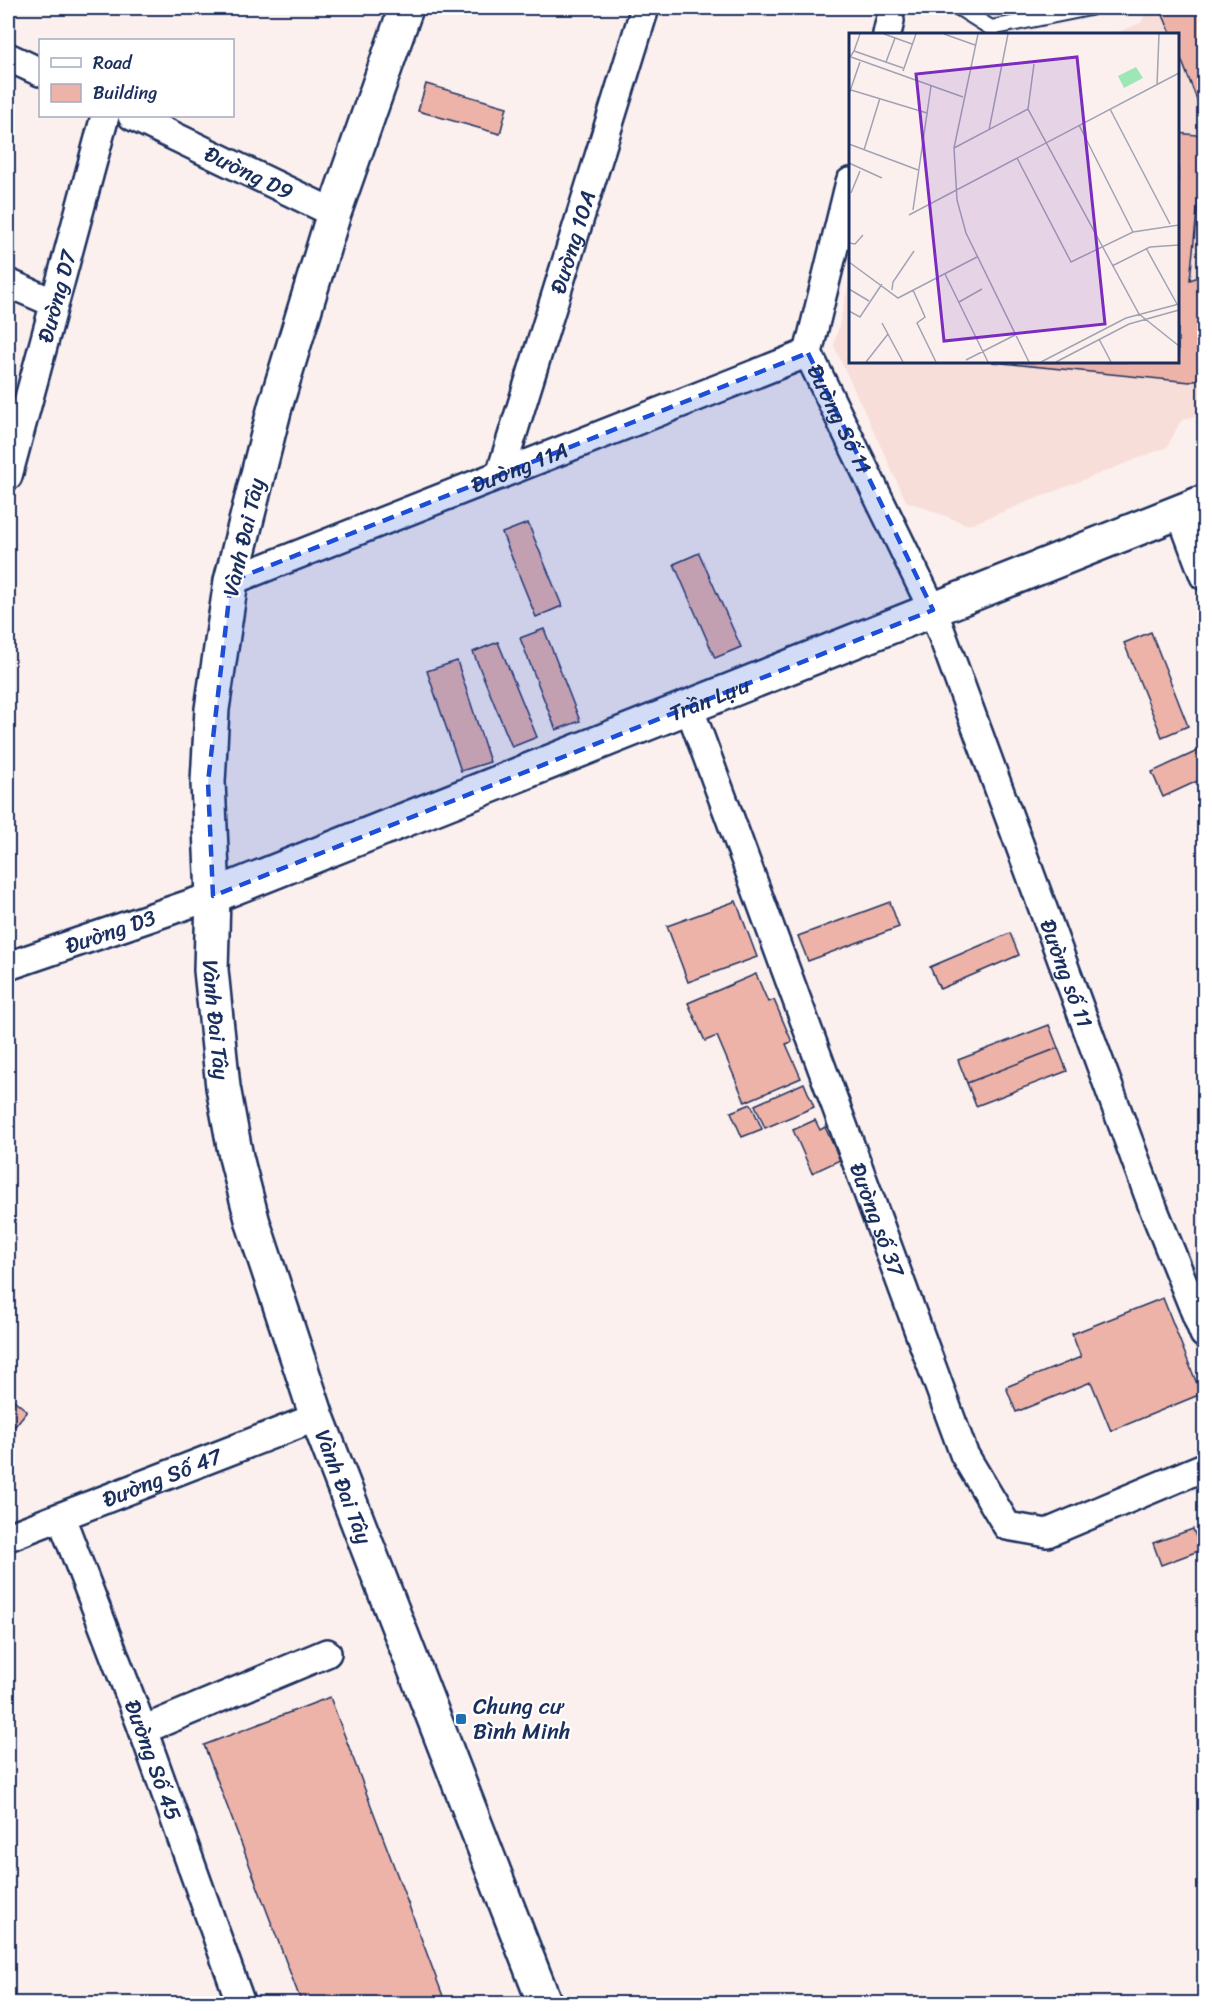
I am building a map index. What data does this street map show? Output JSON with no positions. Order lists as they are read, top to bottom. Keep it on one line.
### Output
{"streets":{"street":["Đường D9","Đường 10A","Đường D7","Đường Số 11","Đường 11A","Vành Đai Tây","Trần Lựu","Đường D3","Đường số 11","Đường số 37","Đường Số 47","Đường Số 45"]},"crossings":[["Đường D9","Vành Đai Tây"],["Đường 10A","Đường 11A"],["Đường Số 11","Đường 11A"],["Đường Số 11","Trần Lựu"],["Đường Số 11","Đường số 11"],["Đường 11A","Vành Đai Tây"],["Vành Đai Tây","Trần Lựu"],["Vành Đai Tây","Đường D3"],["Vành Đai Tây","Đường Số 47"],["Trần Lựu","Đường D3"],["Trần Lựu","Đường số 11"],["Trần Lựu","Đường số 37"],["Đường Số 47","Đường Số 45"]],"places":{"transit":["Chung cư Bình Minh"]},"legend":["Road","Building"]}
